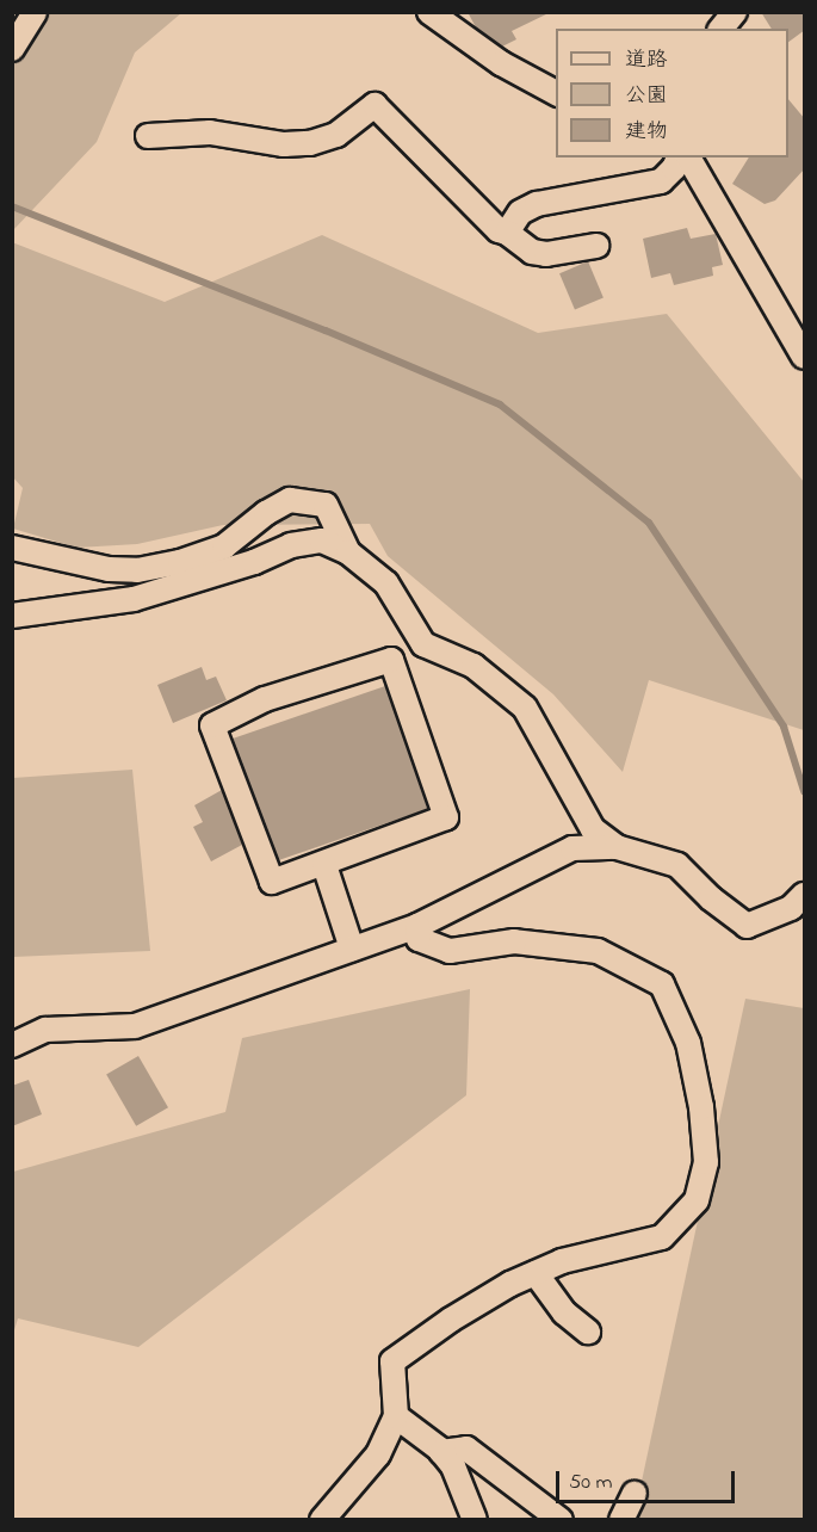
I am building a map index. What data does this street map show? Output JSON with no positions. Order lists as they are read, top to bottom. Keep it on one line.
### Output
{"legend":["道路","公園","建物"],"scale_bar":"50 m"}
